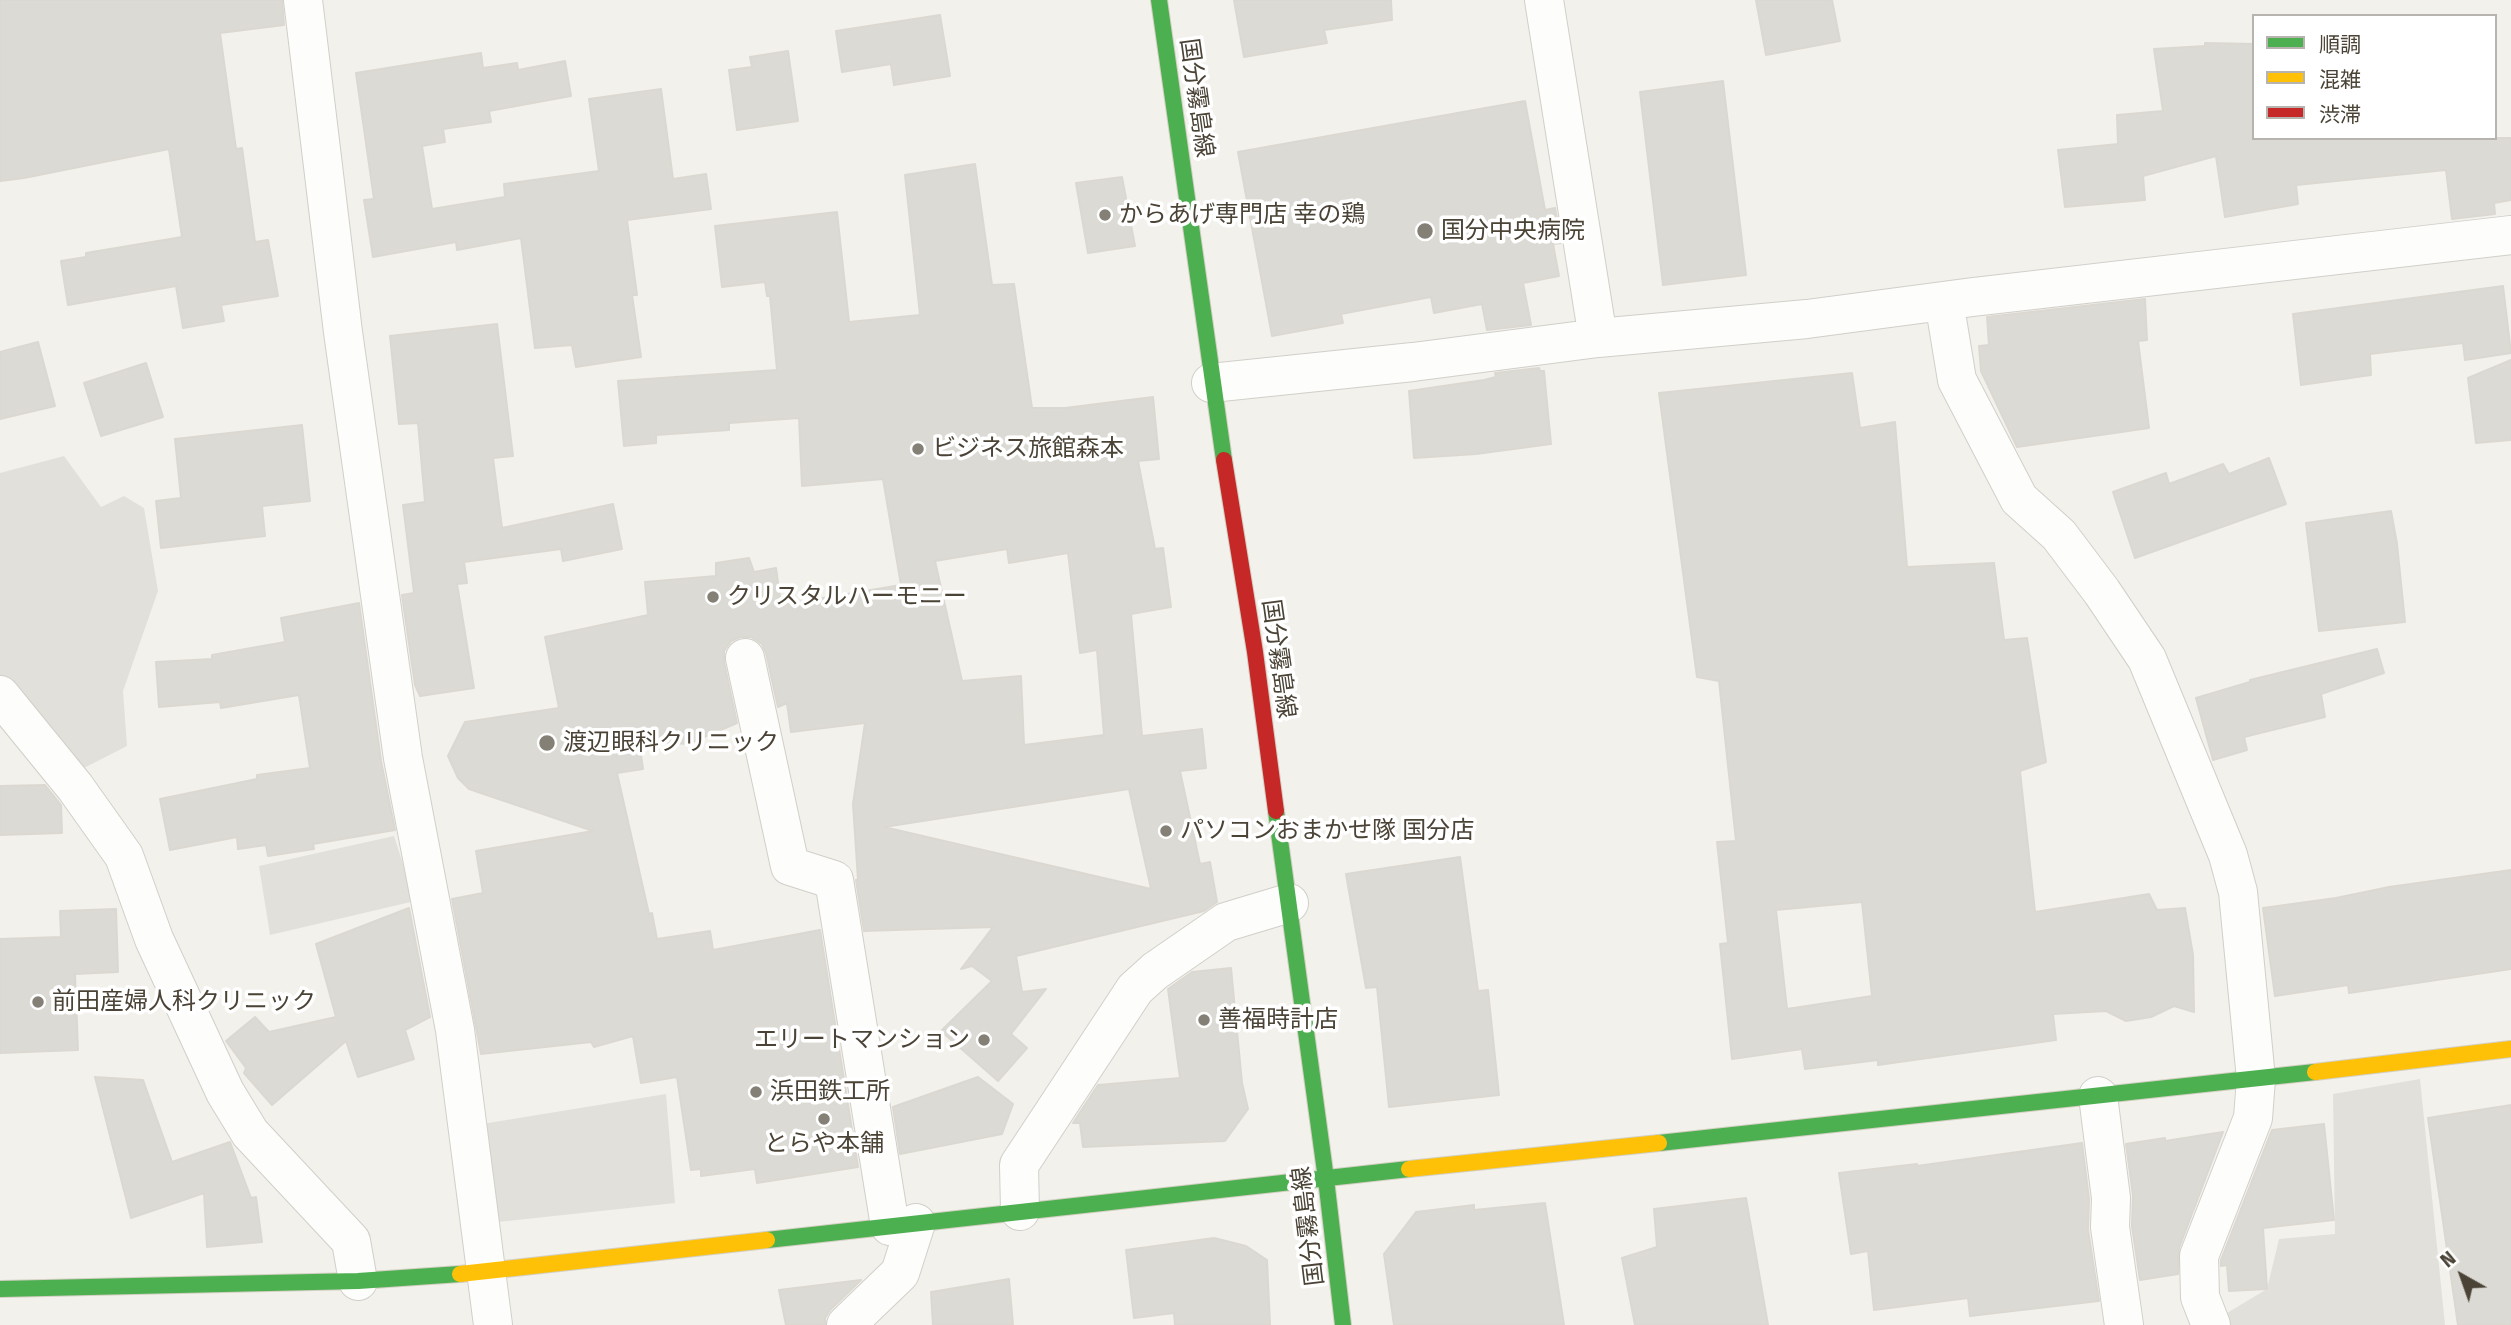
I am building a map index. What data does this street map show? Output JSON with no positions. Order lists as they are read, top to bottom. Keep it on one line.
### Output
{"streets":{"street":["国分霧島線"]},"places":["からあげ専門店 幸の鶏","国分中央病院","ビジネス旅館森本","クリスタルハーモニー","渡辺眼科クリニック","パソコンおまかせ隊 国分店","前田産婦人科クリニック","善福時計店","エリートマンション","浜田鉄工所","とらや本舗"],"legend":["順調","混雑","渋滞"],"north":"top left"}
